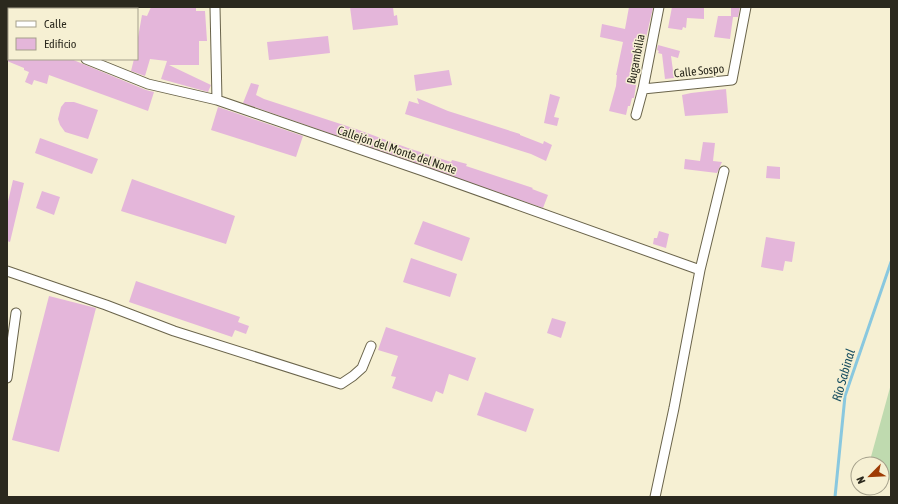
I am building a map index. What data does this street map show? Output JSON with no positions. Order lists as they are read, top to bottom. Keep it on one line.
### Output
{"streets":{"street":["Bugambilia","Calle Sospo","Callejón del Monte del Norte"]},"crossings":[["Bugambilia","Calle Sospo"]],"water":["Río Sabinal"],"legend":["Calle","Edificio"],"north":"bottom left"}
